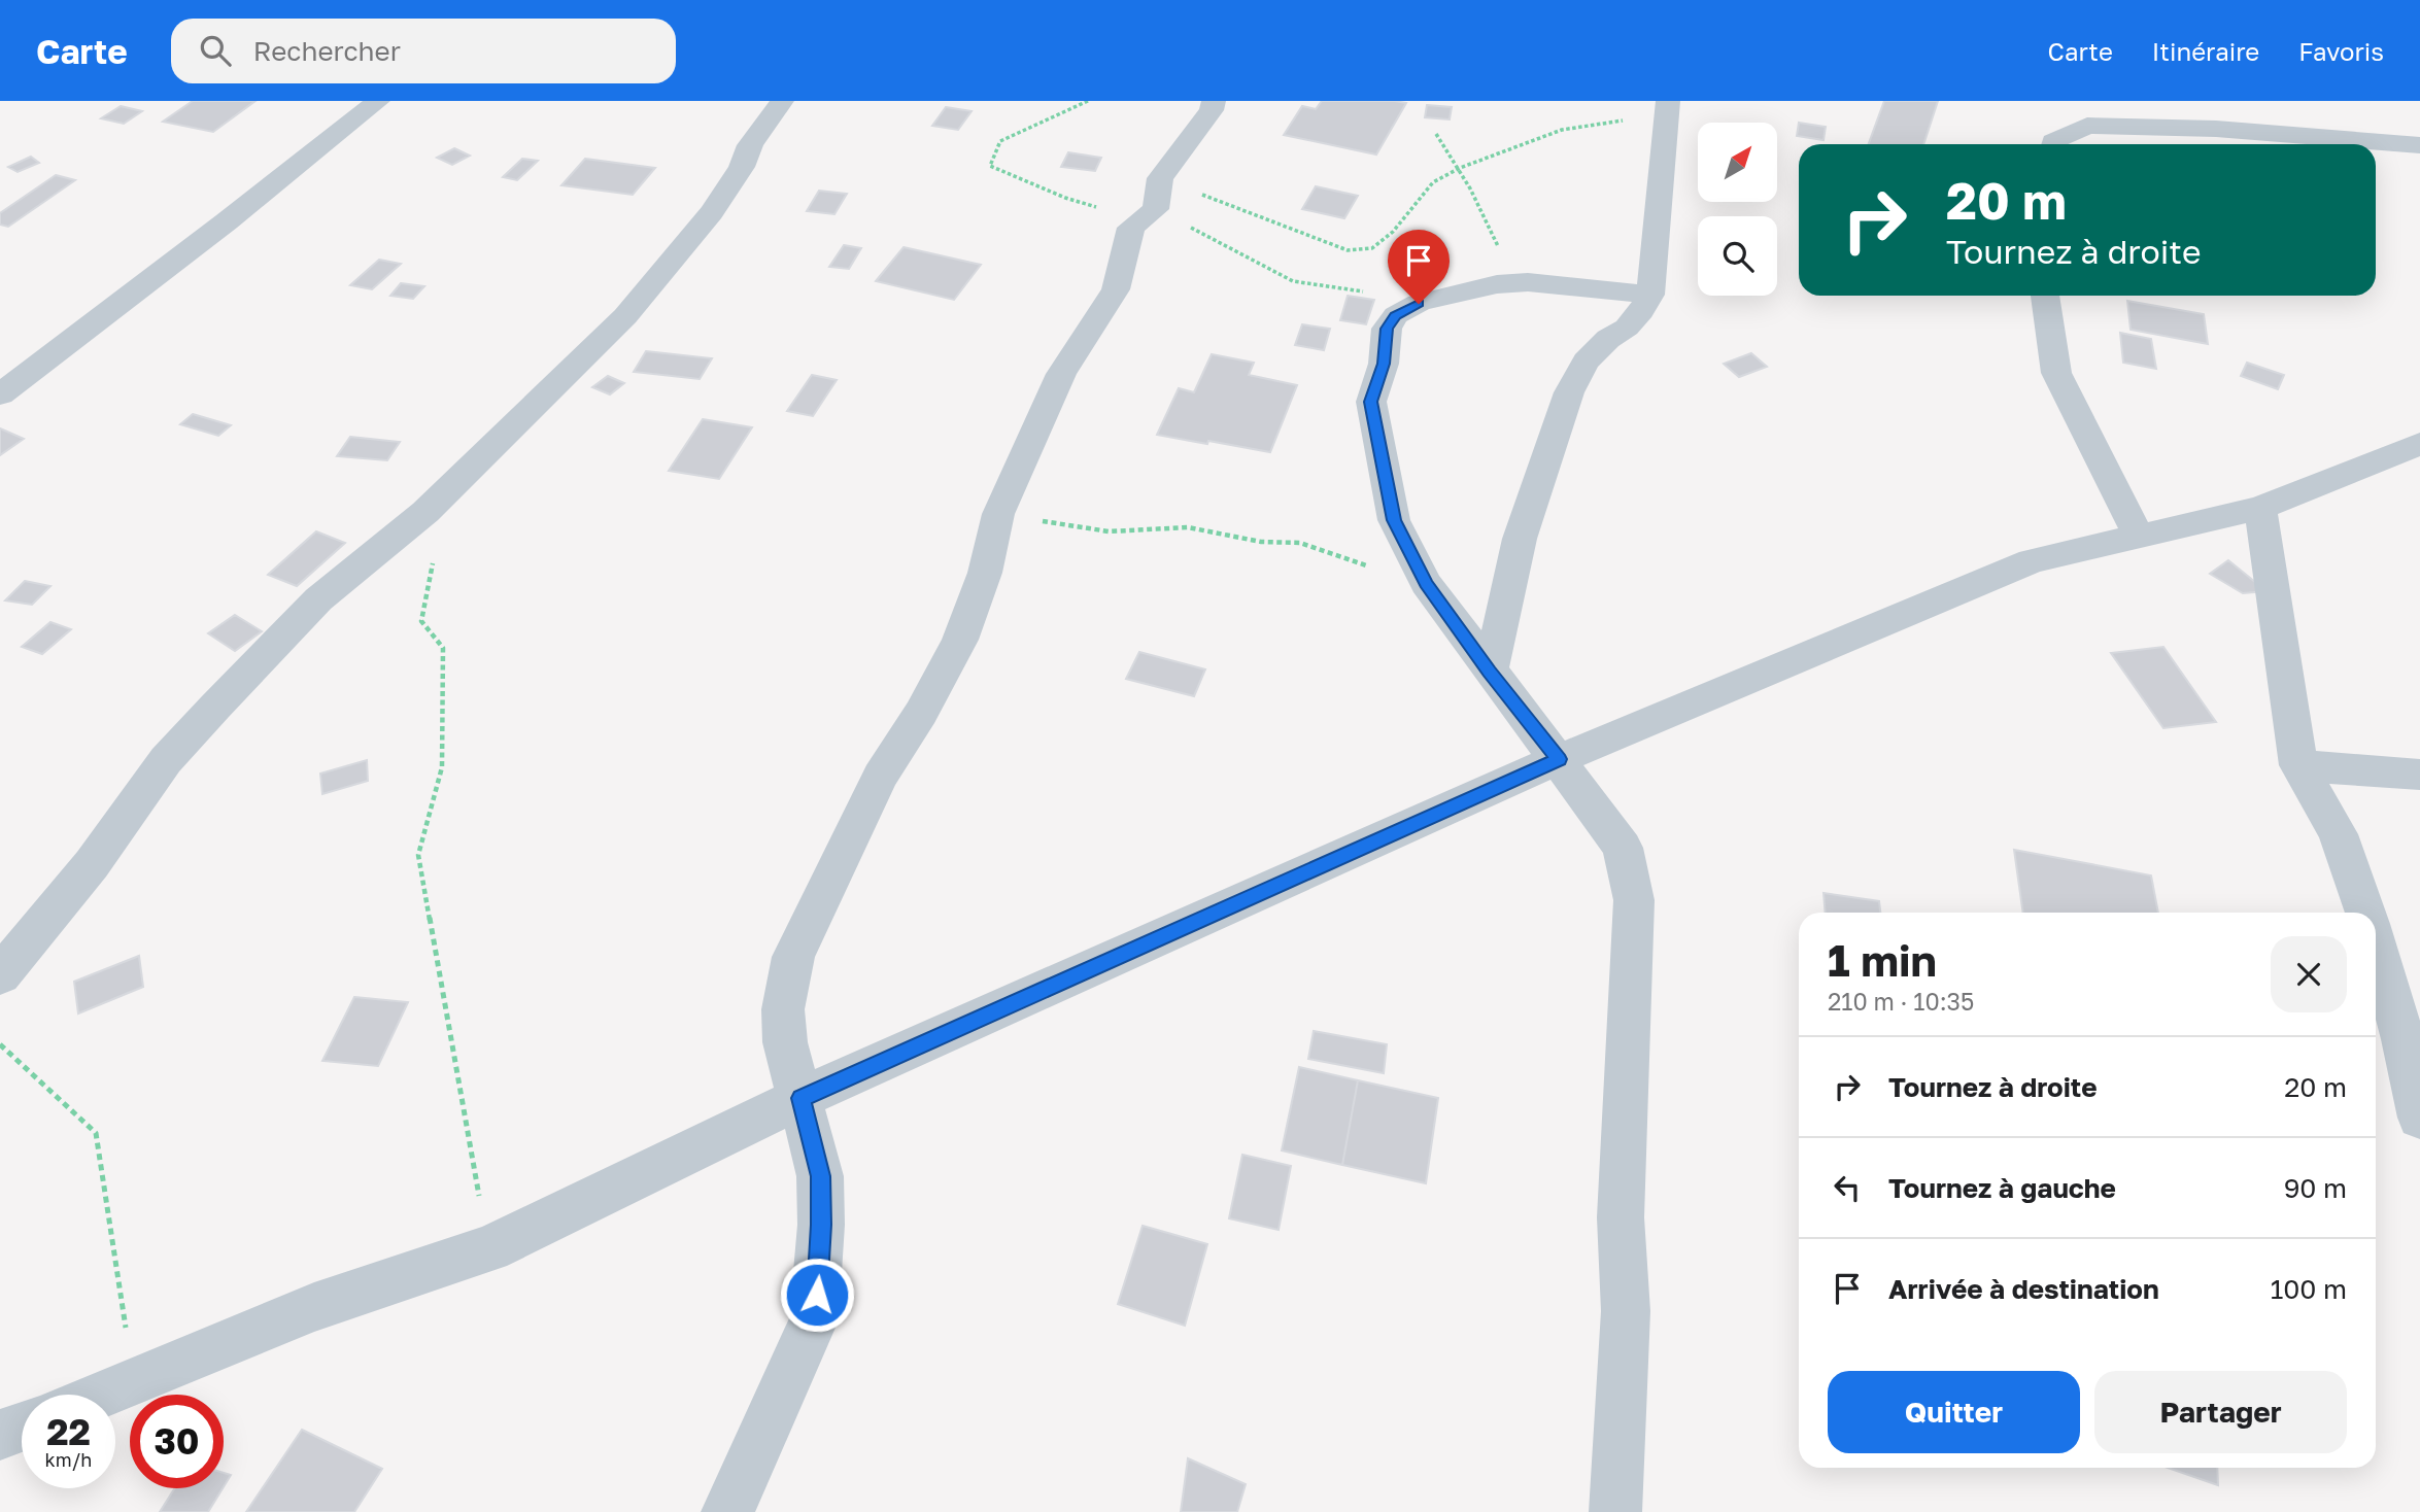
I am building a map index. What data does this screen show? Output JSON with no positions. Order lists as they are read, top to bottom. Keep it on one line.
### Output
{"north":"top right","page":{"header":"Carte","search":"Rechercher","nav":["Carte","Itinéraire","Favoris"],"turn":["20 m","Tournez à droite"],"heading":["1 min","210 m · 10:35"],"list":[{"name":"Tournez à droite","value":"20 m"},{"name":"Tournez à gauche","value":"90 m"},{"name":"Arrivée à destination","value":"100 m"}],"buttons":["Quitter","Partager"],"speed":"22 km/h","limit":"30"}}
